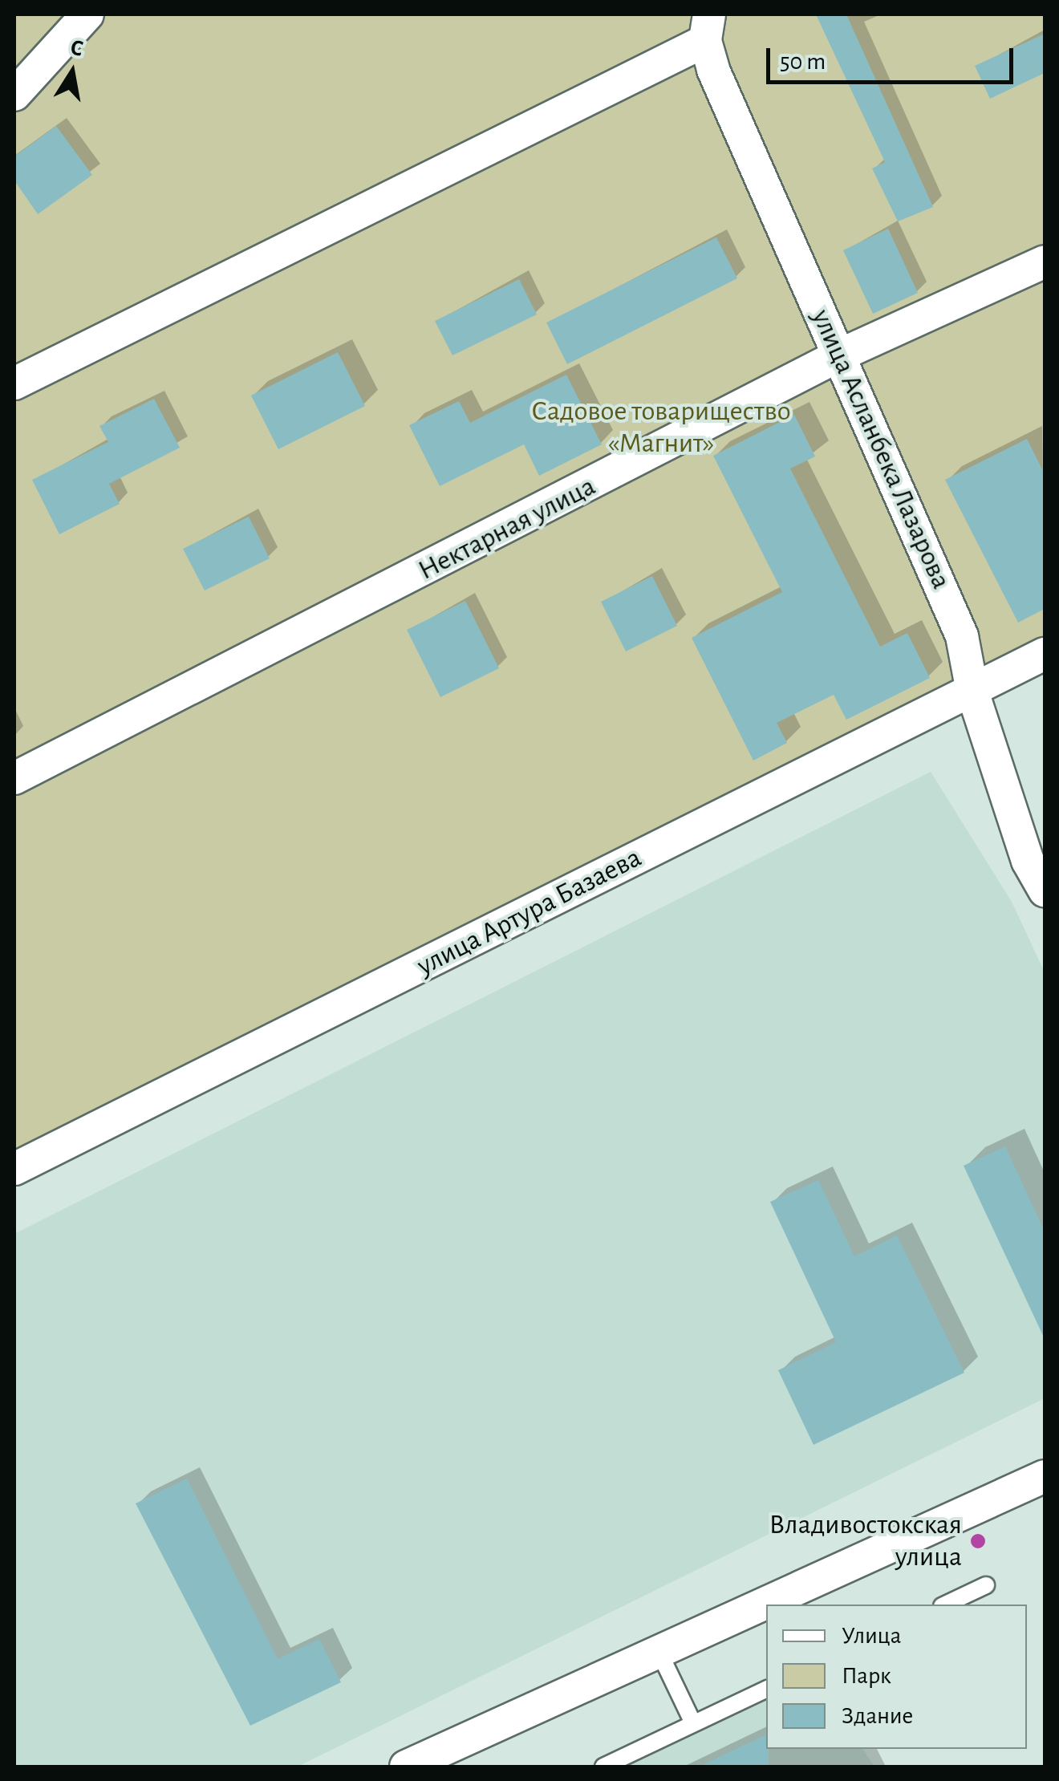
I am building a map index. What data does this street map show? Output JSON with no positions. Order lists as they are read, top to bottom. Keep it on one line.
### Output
{"streets":{"street":["улица Асланбека Лазарова","Нектарная улица","улица Артура Базаева"]},"crossings":[["улица Асланбека Лазарова","Нектарная улица"],["улица Асланбека Лазарова","улица Артура Базаева"]],"parks":["Садовое товарищество «Магнит»"],"places":["Владивостокская улица"],"legend":["Улица","Парк","Здание"],"scale_bar":"50 m","north":"top"}
